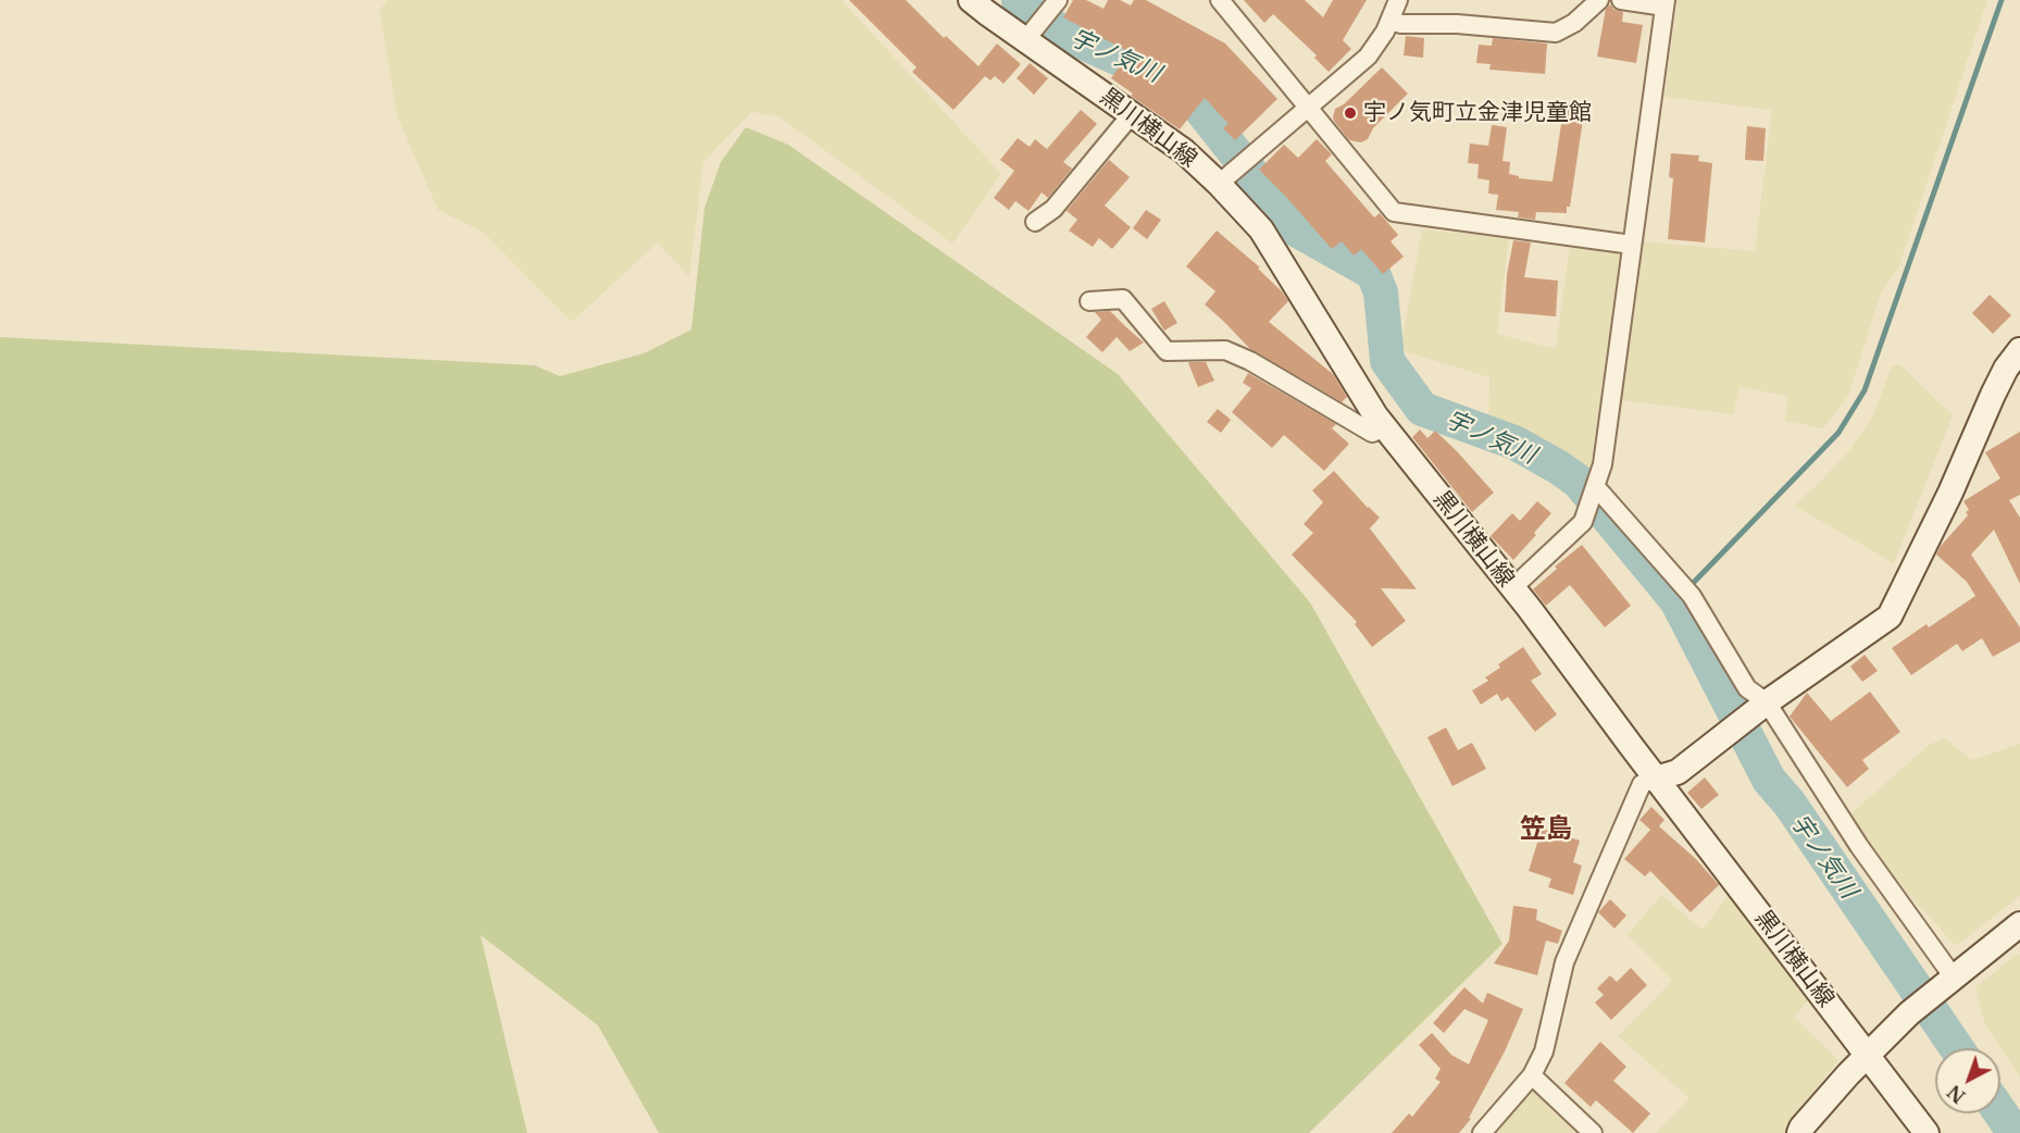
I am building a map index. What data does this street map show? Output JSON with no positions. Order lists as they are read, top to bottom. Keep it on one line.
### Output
{"streets":{"main road":["黒川横山線"]},"districts":["笠島"],"water":["宇ノ気川"],"places":["宇ノ気町立金津児童館"],"north":"bottom left"}
